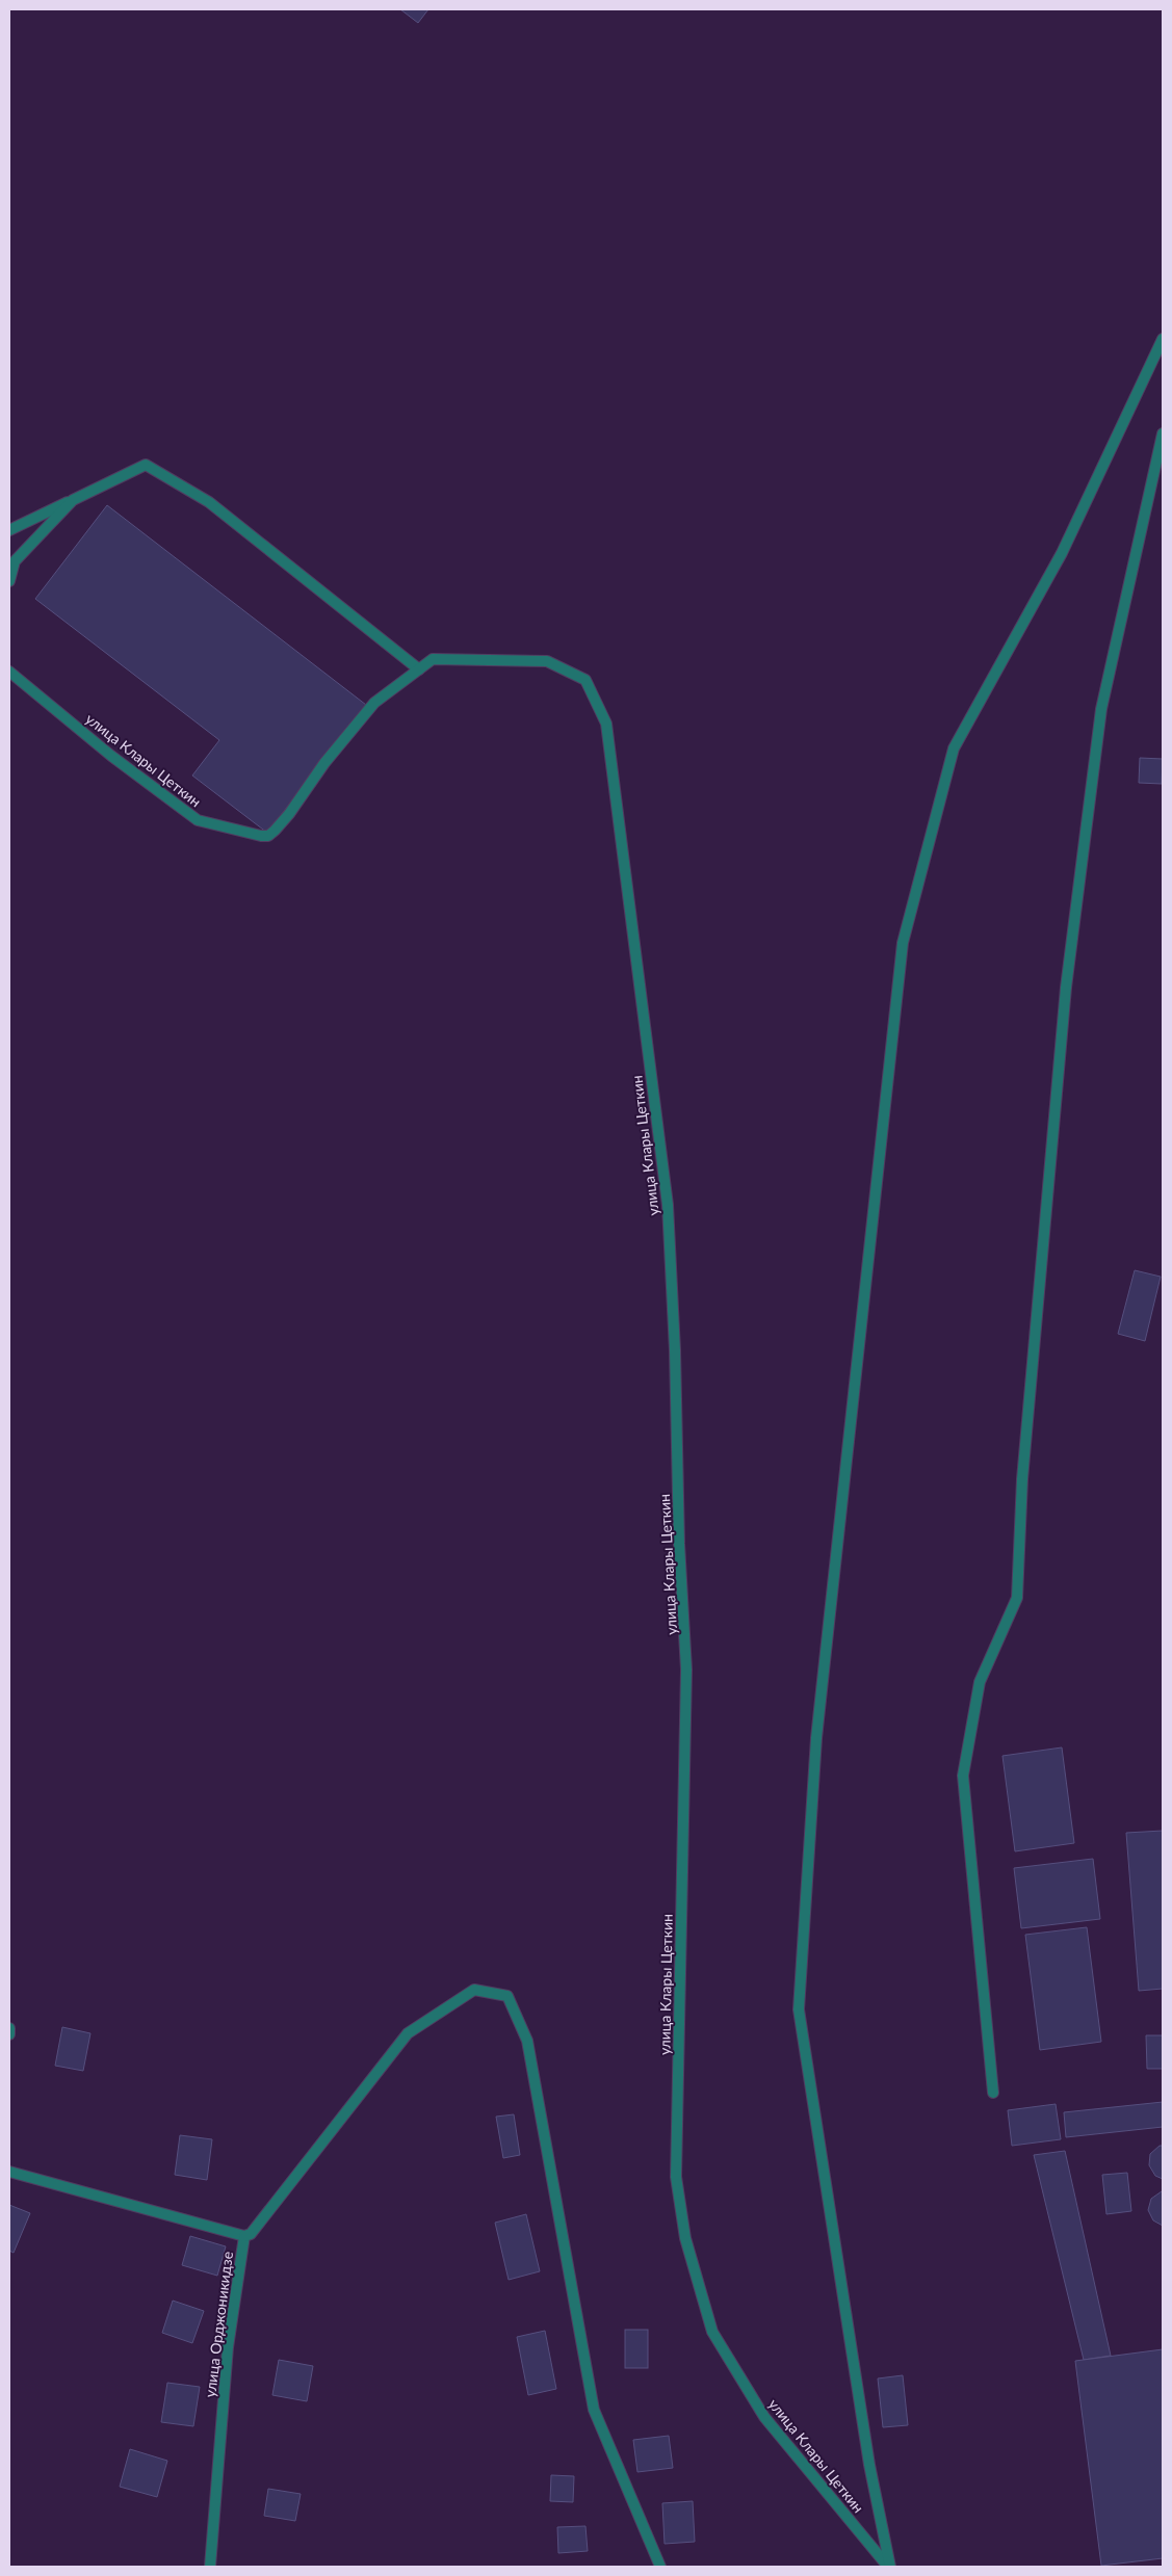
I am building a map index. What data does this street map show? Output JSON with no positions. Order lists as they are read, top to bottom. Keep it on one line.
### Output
{"streets":{"street":["улица Клары Цеткин","улица Орджоникидзе"]}}
